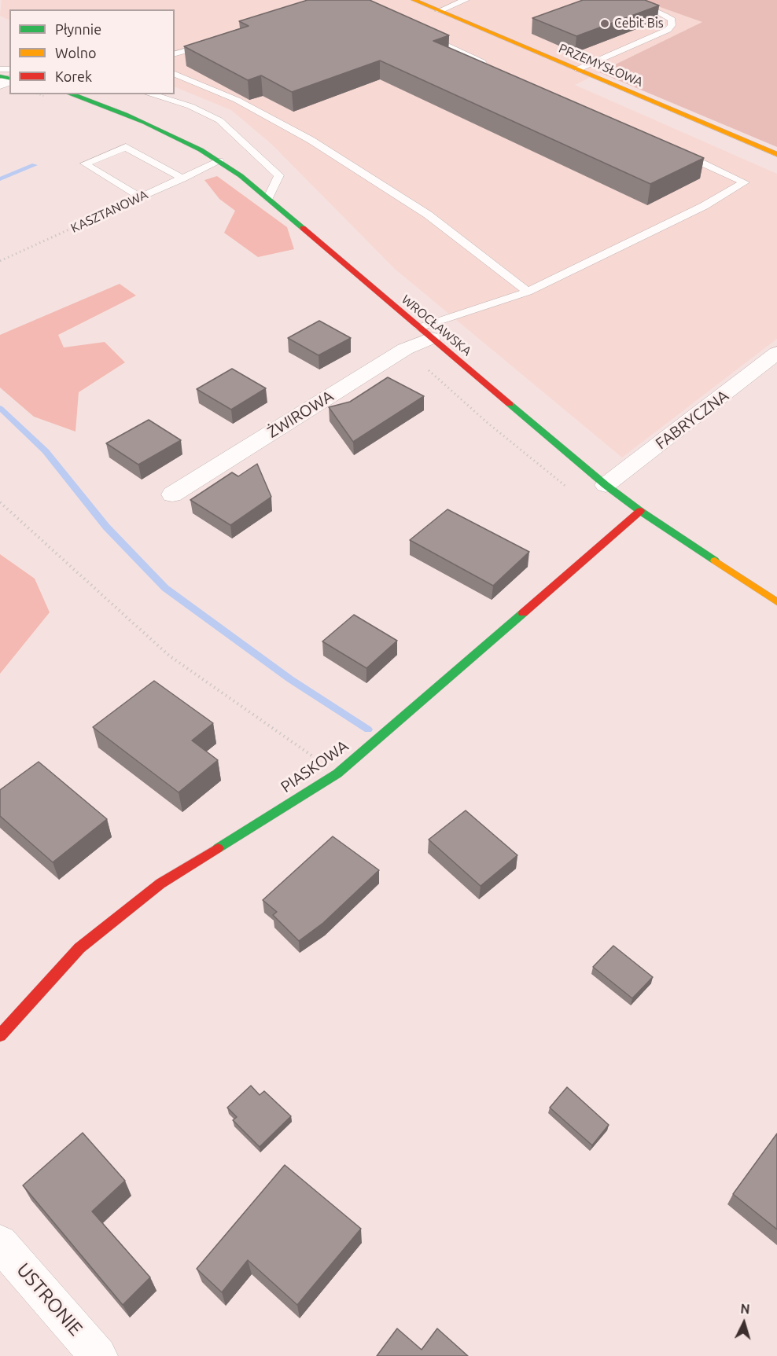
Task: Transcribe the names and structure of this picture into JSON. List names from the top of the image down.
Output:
{
  "streets": {
    "street": [
      "PRZEMYSŁOWA",
      "WROCŁAWSKA",
      "ŻWIROWA",
      "FABRYCZNA",
      "PIASKOWA",
      "USTRONIE"
    ],
    "lane": ["KASZTANOWA"]
  },
  "crossings": [
    ["KASZTANOWA", "WROCŁAWSKA"],
    ["WROCŁAWSKA", "ŻWIROWA"],
    ["WROCŁAWSKA", "FABRYCZNA"],
    ["WROCŁAWSKA", "PIASKOWA"]
  ],
  "places": ["Cebit Bis"],
  "legend": ["Płynnie", "Wolno", "Korek"],
  "north": "top"
}
